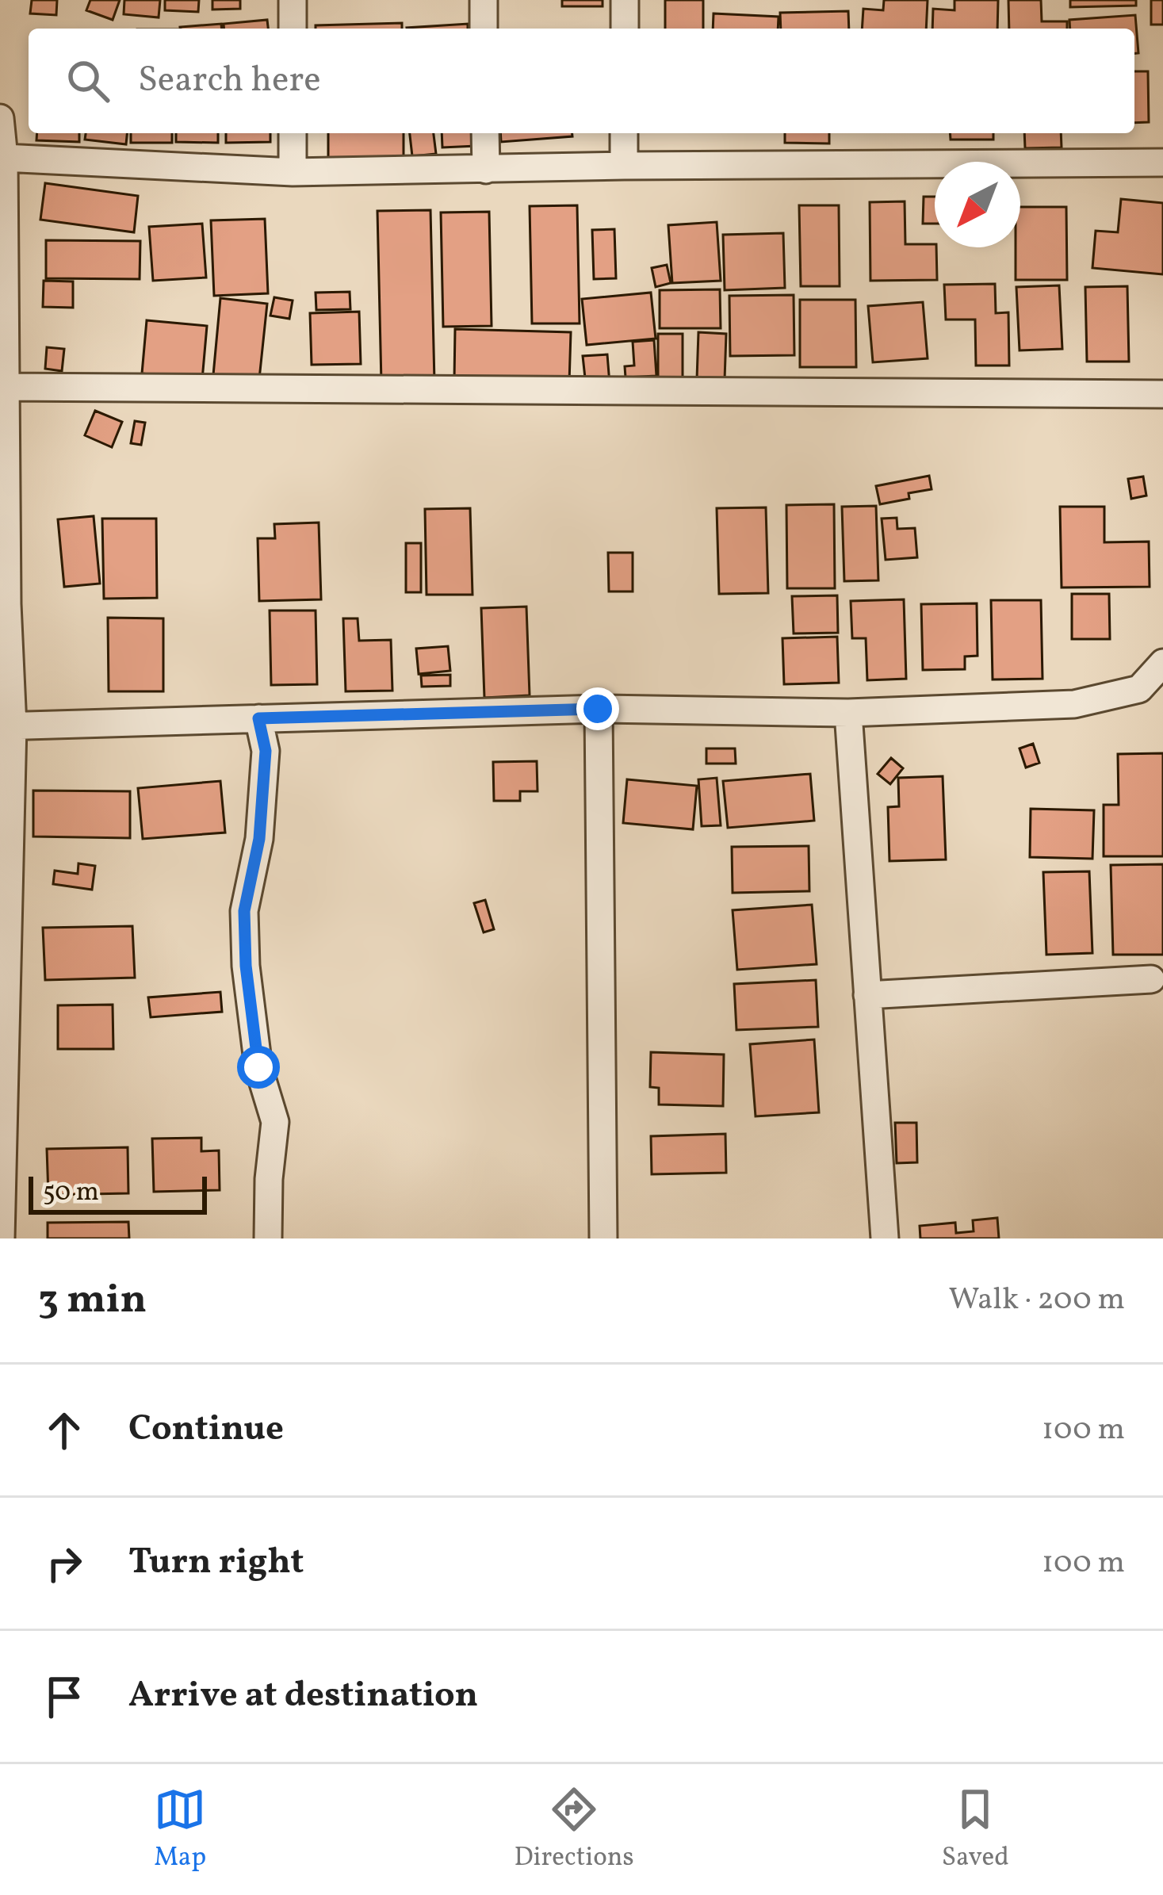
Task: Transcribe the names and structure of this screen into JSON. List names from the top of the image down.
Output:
{
  "scale_bar": "50 m",
  "north": "bottom left",
  "page": {
    "search": "Search here",
    "scale": "50 m",
    "heading": ["3 min", "Walk · 200 m"],
    "list": [
      ["Continue", "100 m"],
      ["Turn right", "100 m"],
      "Arrive at destination"
    ],
    "nav": ["Map", "Directions", "Saved"]
  }
}
